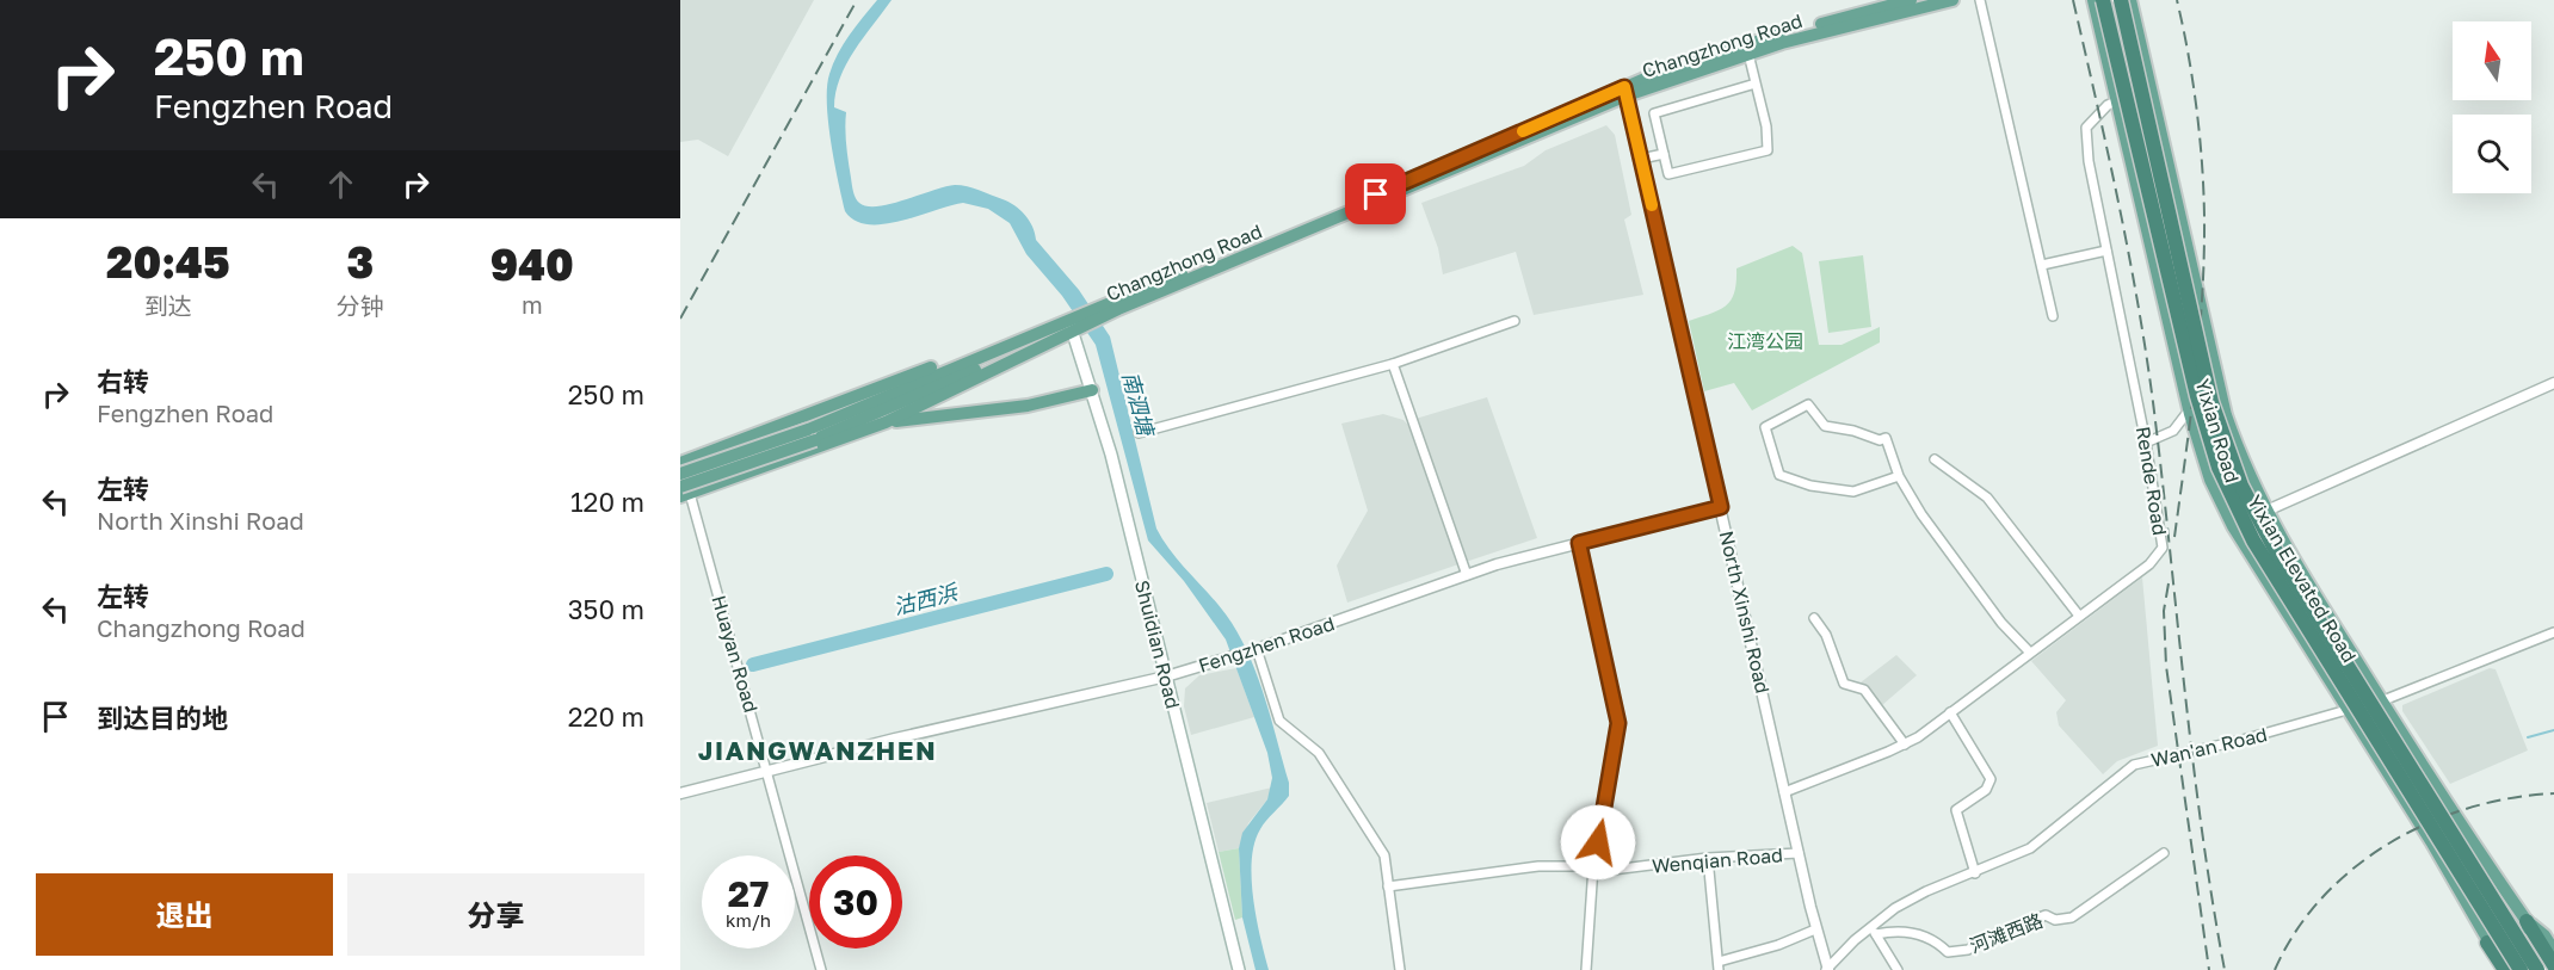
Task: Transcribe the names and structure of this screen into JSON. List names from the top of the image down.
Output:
{
  "streets": {
    "highway": ["Yixian Elevated Road"],
    "main road": ["Changzhong Road", "Yixian Road", "Shuidian Road"],
    "street": [
      "Rende Road",
      "North Xinshi Road",
      "Fengzhen Road",
      "Huayan Road",
      "Wan'an Road",
      "Wenqian Road",
      "河滩西路"
    ]
  },
  "crossings": [
    ["Changzhong Road", "North Xinshi Road"],
    ["Changzhong Road", "Shuidian Road"],
    ["Changzhong Road", "Huayan Road"],
    ["Yixian Road", "Rende Road"],
    ["Yixian Road", "Wan'an Road"],
    ["Rende Road", "North Xinshi Road"],
    ["North Xinshi Road", "Fengzhen Road"],
    ["North Xinshi Road", "Wan'an Road"],
    ["North Xinshi Road", "Wenqian Road"],
    ["Shuidian Road", "Fengzhen Road"],
    ["Fengzhen Road", "Huayan Road"],
    ["Wan'an Road", "河滩西路"]
  ],
  "districts": ["JIANGWANZHEN"],
  "water": ["南泗塘", "沽西浜"],
  "parks": ["江湾公园"],
  "north": "top",
  "page": {
    "turn": ["250 m", "Fengzhen Road"],
    "eta": [
      "20:45",
      "到达",
      "3",
      "分钟",
      "940",
      "m"
    ],
    "list": [
      {
        "name": "右转",
        "note": "Fengzhen Road",
        "value": "250 m"
      },
      {
        "name": "左转",
        "note": "North Xinshi Road",
        "value": "120 m"
      },
      {
        "name": "左转",
        "note": "Changzhong Road",
        "value": "350 m"
      },
      {
        "name": "到达目的地",
        "value": "220 m"
      }
    ],
    "speed": "27 km/h",
    "limit": "30",
    "buttons": ["退出", "分享"]
  }
}
